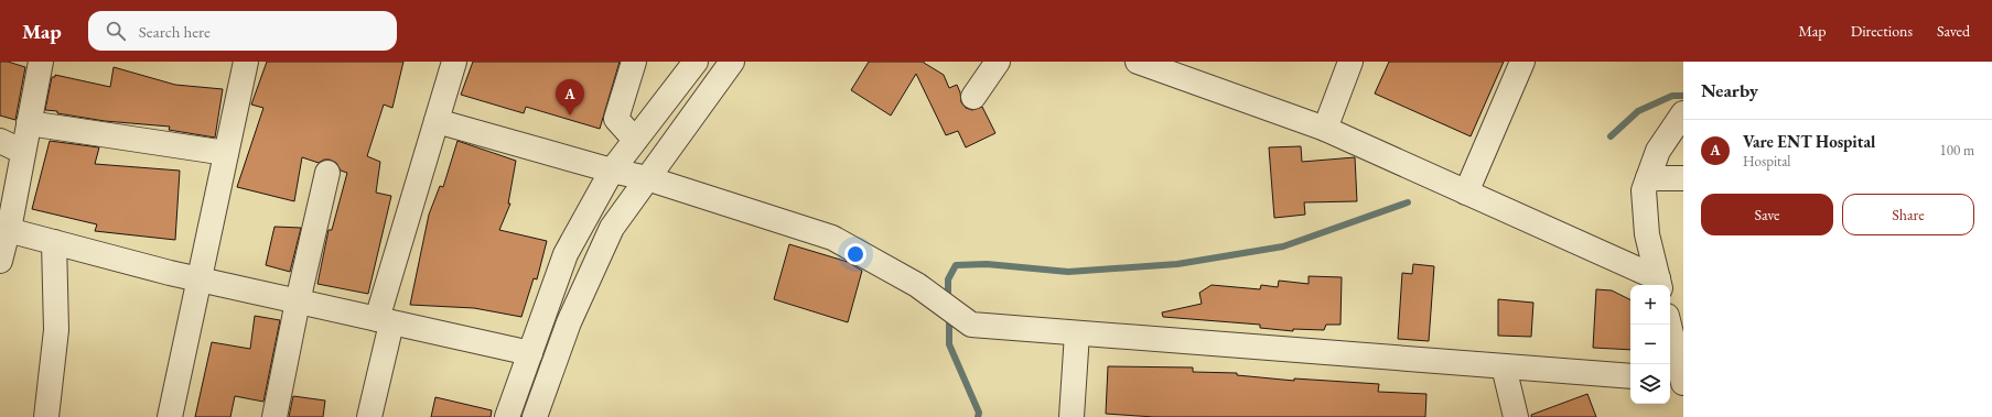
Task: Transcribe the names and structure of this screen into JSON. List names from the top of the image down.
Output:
{
  "page": {
    "header": "Map",
    "search": "Search here",
    "nav": ["Map", "Directions", "Saved"],
    "heading": "Nearby",
    "pins": "A",
    "list": [
      {
        "mark": "A",
        "name": "Vare ENT Hospital",
        "note": "Hospital",
        "value": "100 m"
      }
    ],
    "buttons": ["Save", "Share"],
    "map_buttons": ["+", "−"]
  }
}
